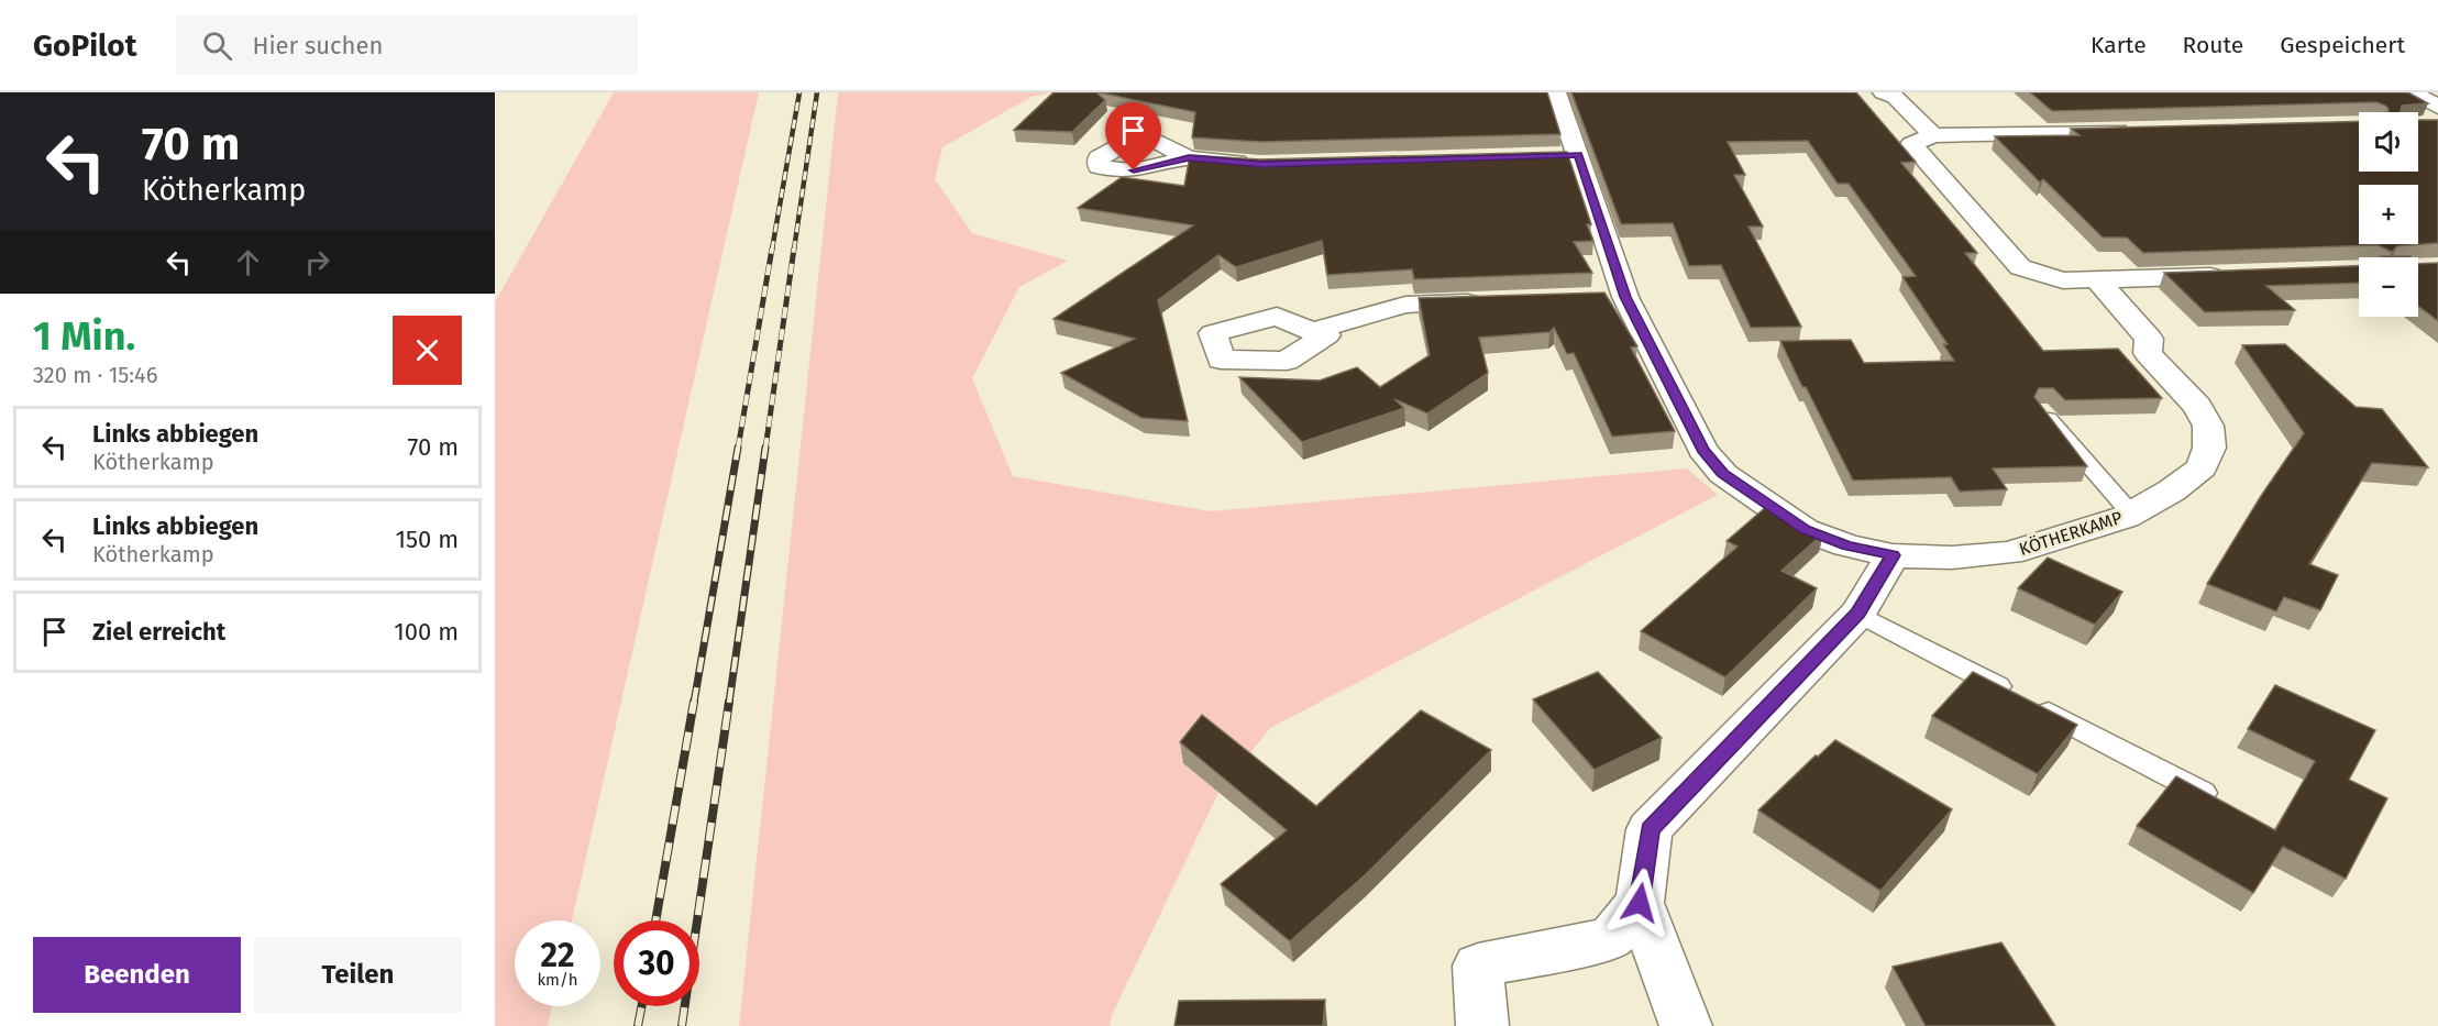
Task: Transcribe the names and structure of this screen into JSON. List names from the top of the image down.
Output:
{
  "streets": {
    "street": ["KÖTHERKAMP"]
  },
  "page": {
    "header": "GoPilot",
    "search": "Hier suchen",
    "nav": ["Karte", "Route", "Gespeichert"],
    "turn": ["70 m", "Kötherkamp"],
    "map_buttons": ["+", "−"],
    "heading": ["1 Min.", "320 m · 15:46"],
    "list": [
      {
        "name": "Links abbiegen",
        "note": "Kötherkamp",
        "value": "70 m"
      },
      {
        "name": "Links abbiegen",
        "note": "Kötherkamp",
        "value": "150 m"
      },
      {
        "name": "Ziel erreicht",
        "value": "100 m"
      }
    ],
    "speed": "22 km/h",
    "limit": "30",
    "buttons": ["Beenden", "Teilen"]
  }
}
